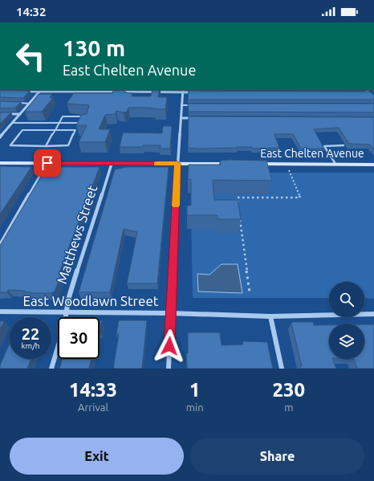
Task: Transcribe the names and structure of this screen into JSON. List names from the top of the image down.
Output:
{
  "streets": {
    "street": ["East Chelten Avenue", "Matthews Street", "East Woodlawn Street"]
  },
  "crossings": [
    ["Matthews Street", "East Woodlawn Street"]
  ],
  "page": {
    "status": "14:32",
    "turn": ["130 m", "East Chelten Avenue"],
    "speed": "22 km/h",
    "limit": "30",
    "eta": [
      "14:33",
      "Arrival",
      "1",
      "min",
      "230",
      "m"
    ],
    "buttons": ["Exit", "Share"]
  }
}
